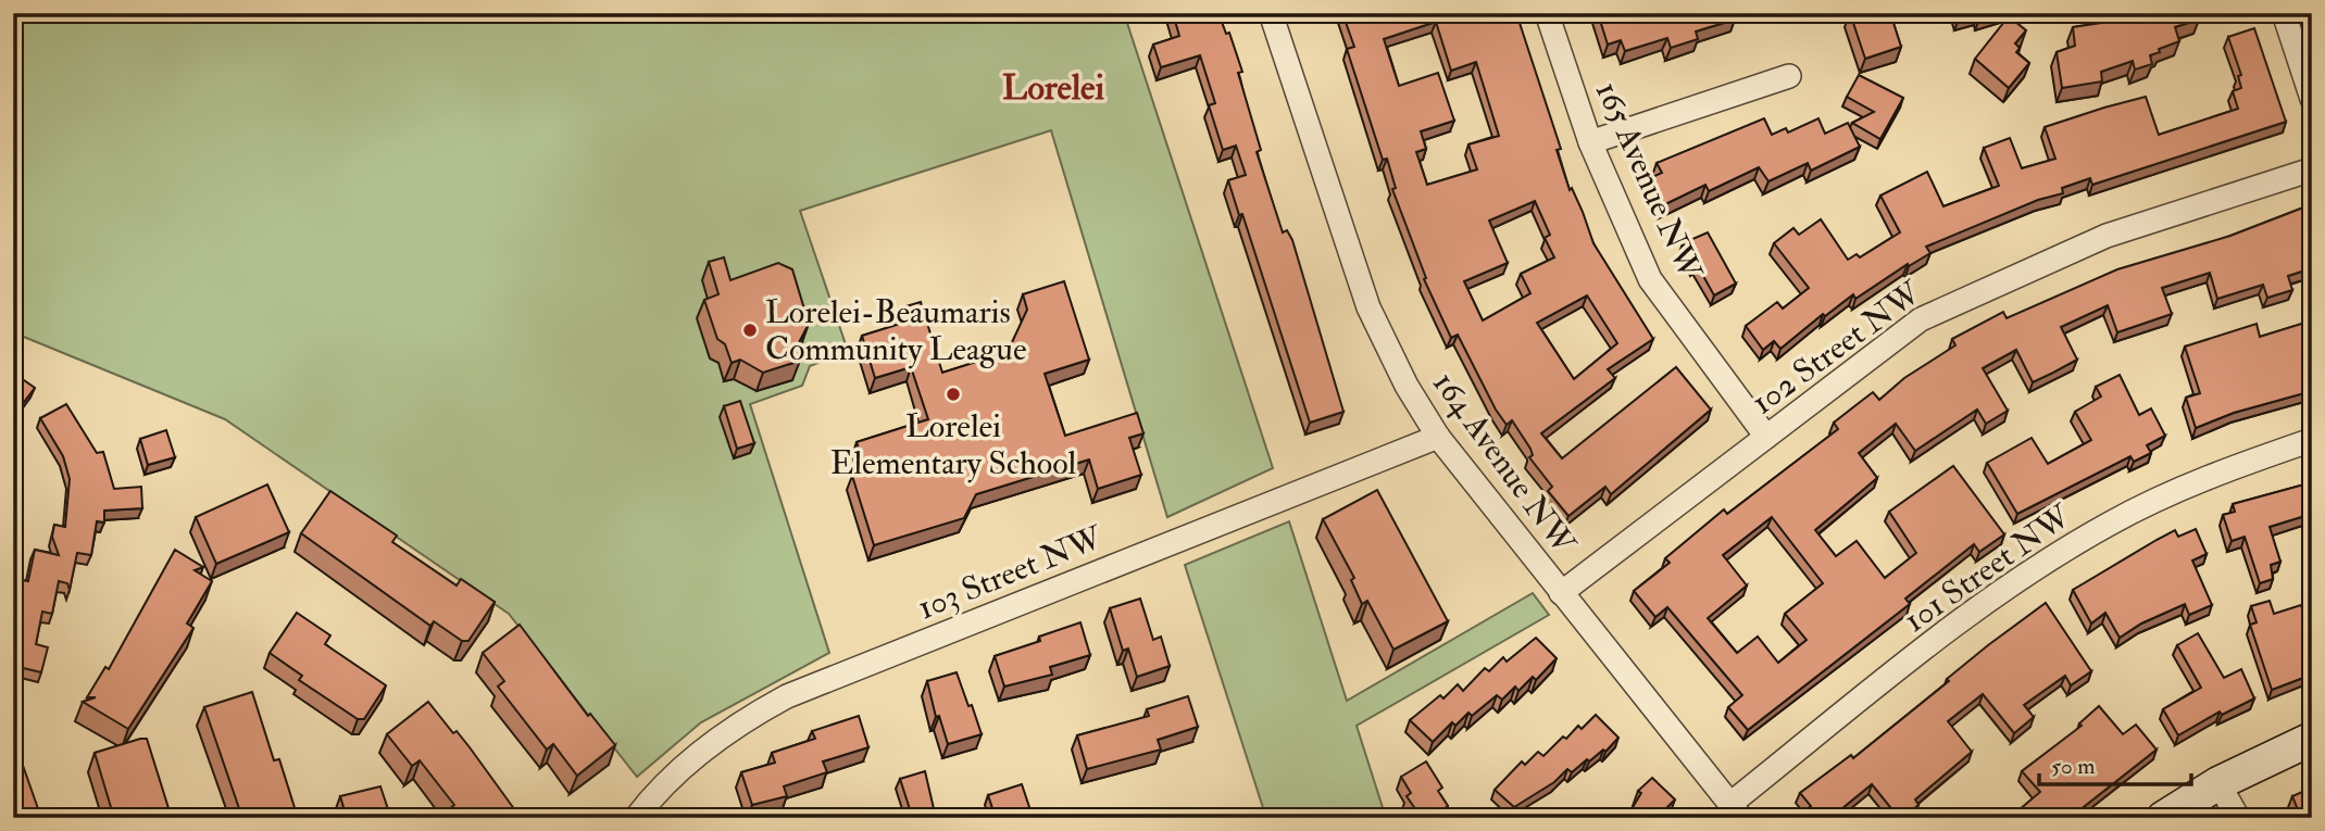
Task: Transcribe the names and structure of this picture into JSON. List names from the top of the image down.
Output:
{
  "streets": {
    "street": [
      "165 Avenue NW",
      "102 Street NW",
      "164 Avenue NW",
      "101 Street NW",
      "103 Street NW"
    ]
  },
  "crossings": [
    ["165 Avenue NW", "102 Street NW"],
    ["102 Street NW", "164 Avenue NW"],
    ["164 Avenue NW", "101 Street NW"],
    ["164 Avenue NW", "103 Street NW"]
  ],
  "districts": ["Lorelei"],
  "places": ["Lorelei-Beaumaris Community League", "Lorelei Elementary School"],
  "scale_bar": "50 m"
}
